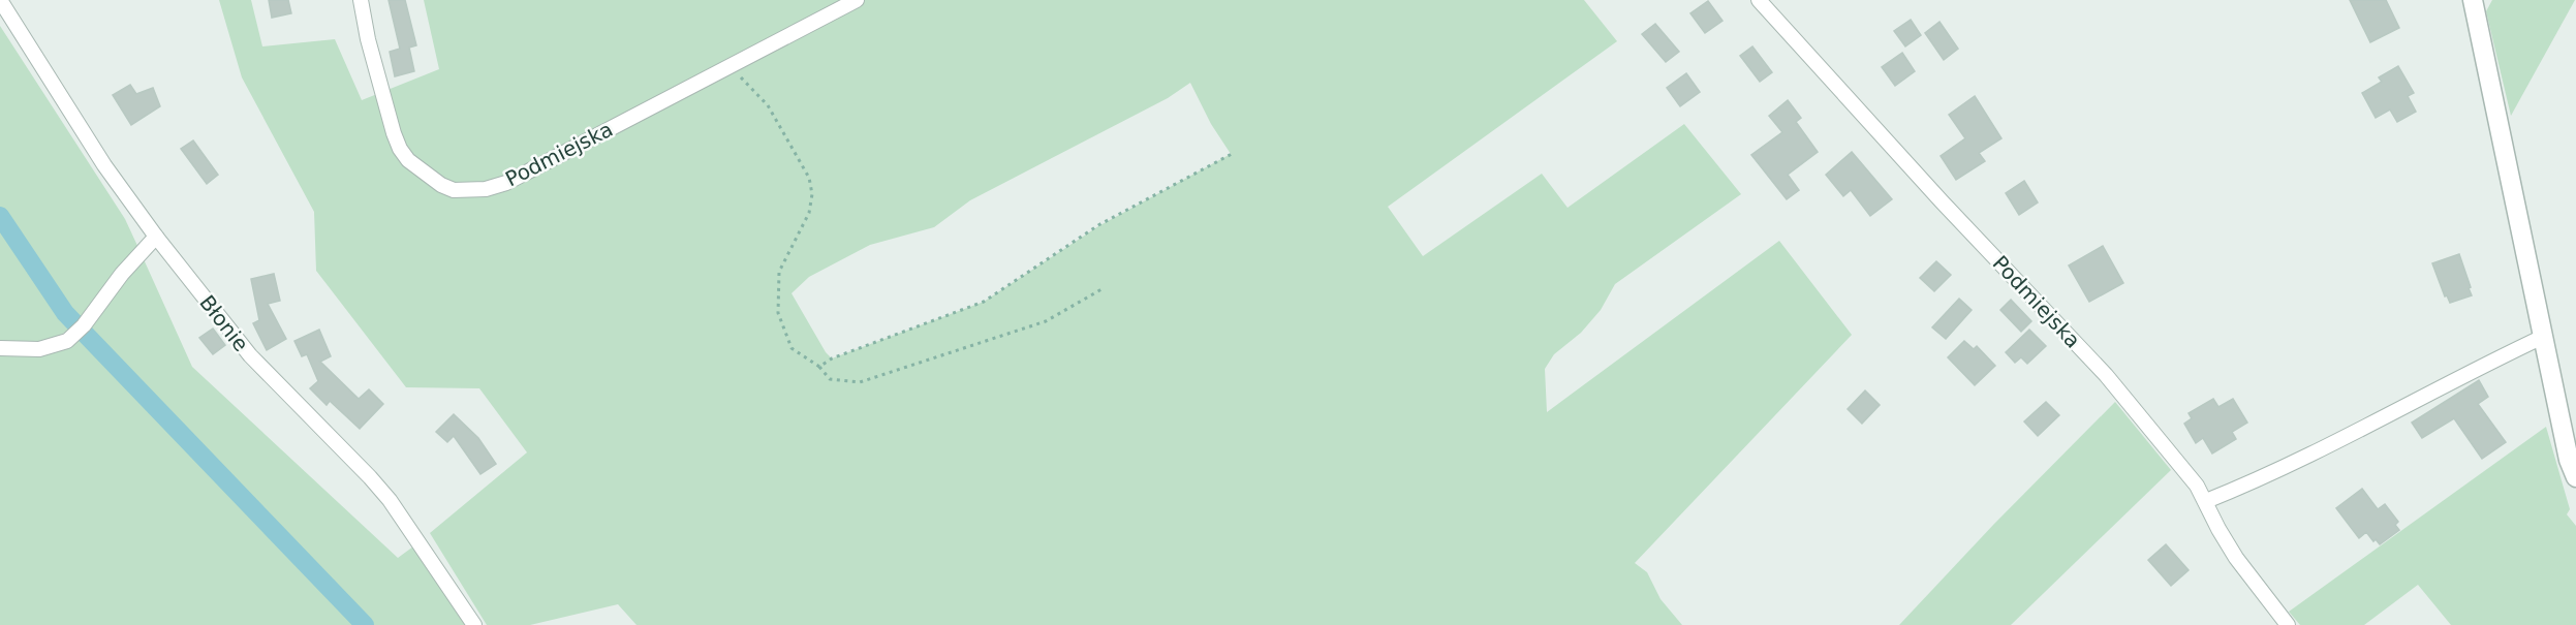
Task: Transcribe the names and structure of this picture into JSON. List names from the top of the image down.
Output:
{
  "streets": {
    "street": ["Podmiejska", "Błonie"]
  }
}
